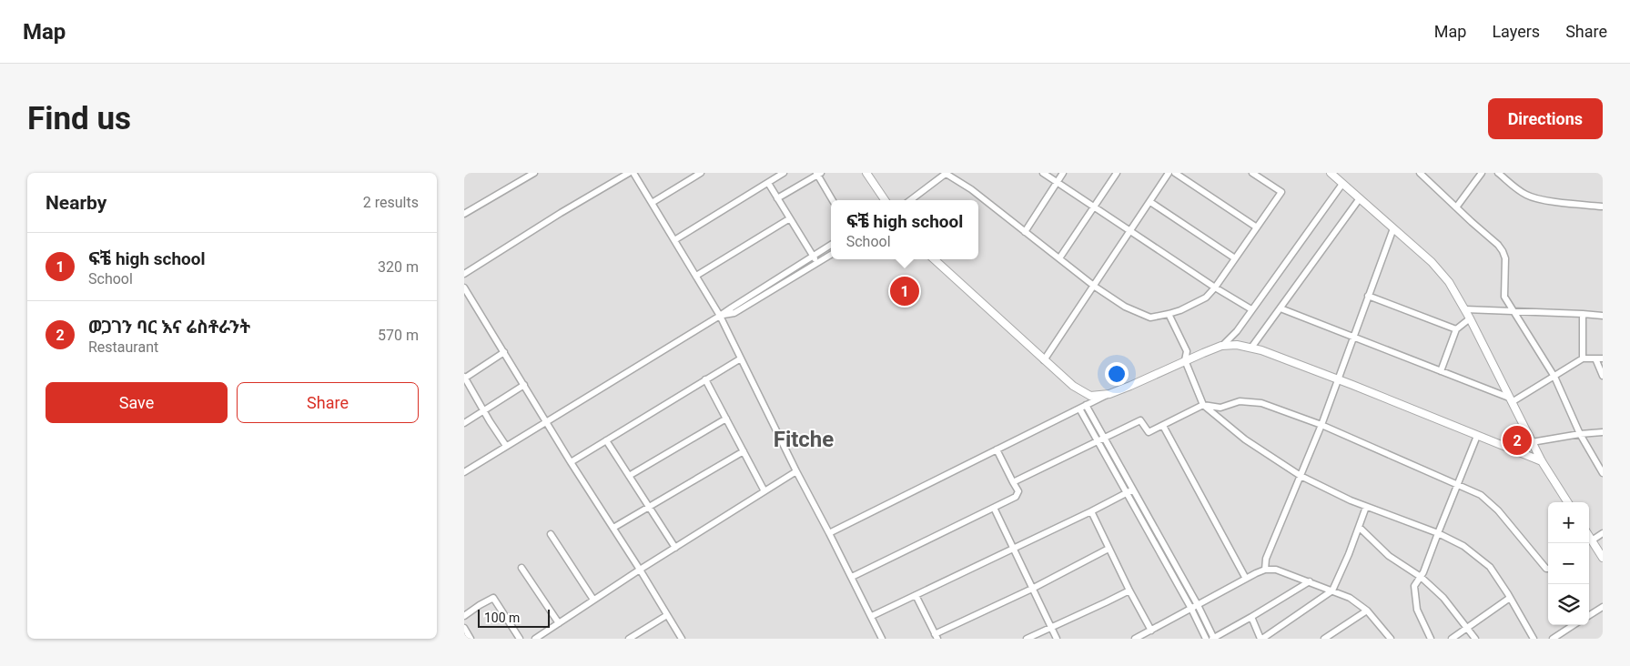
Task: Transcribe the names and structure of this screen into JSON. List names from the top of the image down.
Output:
{
  "districts": ["Fitche"],
  "scale_bar": "100 m",
  "page": {
    "header": "Map",
    "nav": ["Map", "Layers", "Share"],
    "buttons": [
      "Directions",
      ["Save", "Share"]
    ],
    "title": "Find us",
    "heading": ["Nearby", "2 results"],
    "popup": ["ፍቼ high school", "School"],
    "list": [
      {
        "mark": "1",
        "name": "ፍቼ high school",
        "note": "School",
        "value": "320 m"
      },
      {
        "mark": "2",
        "name": "ወጋገን ባር እና ሬስቶራንት",
        "note": "Restaurant",
        "value": "570 m"
      }
    ],
    "pins": ["1", "2"],
    "map_buttons": ["+", "−"],
    "scale": "100 m"
  }
}
